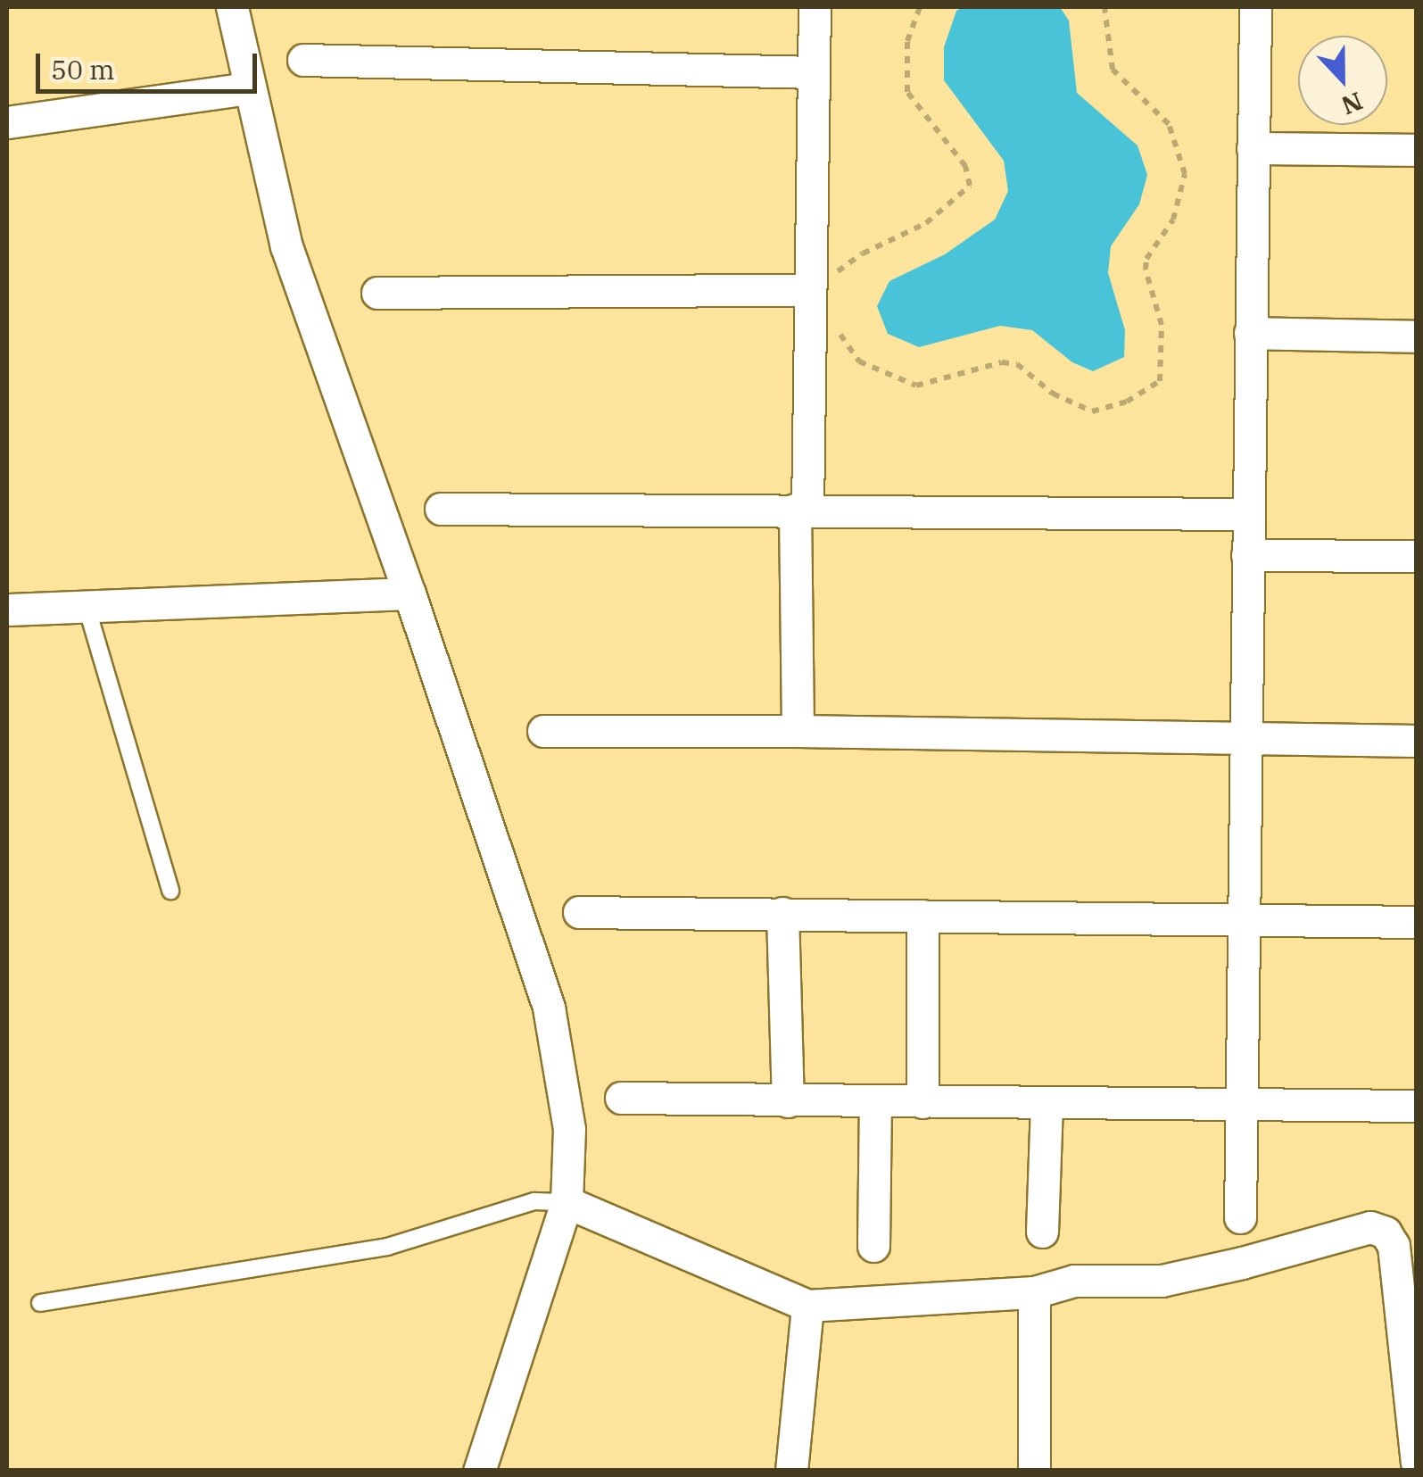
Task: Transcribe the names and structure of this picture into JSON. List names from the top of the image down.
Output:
{
  "scale_bar": "50 m",
  "north": "bottom"
}
